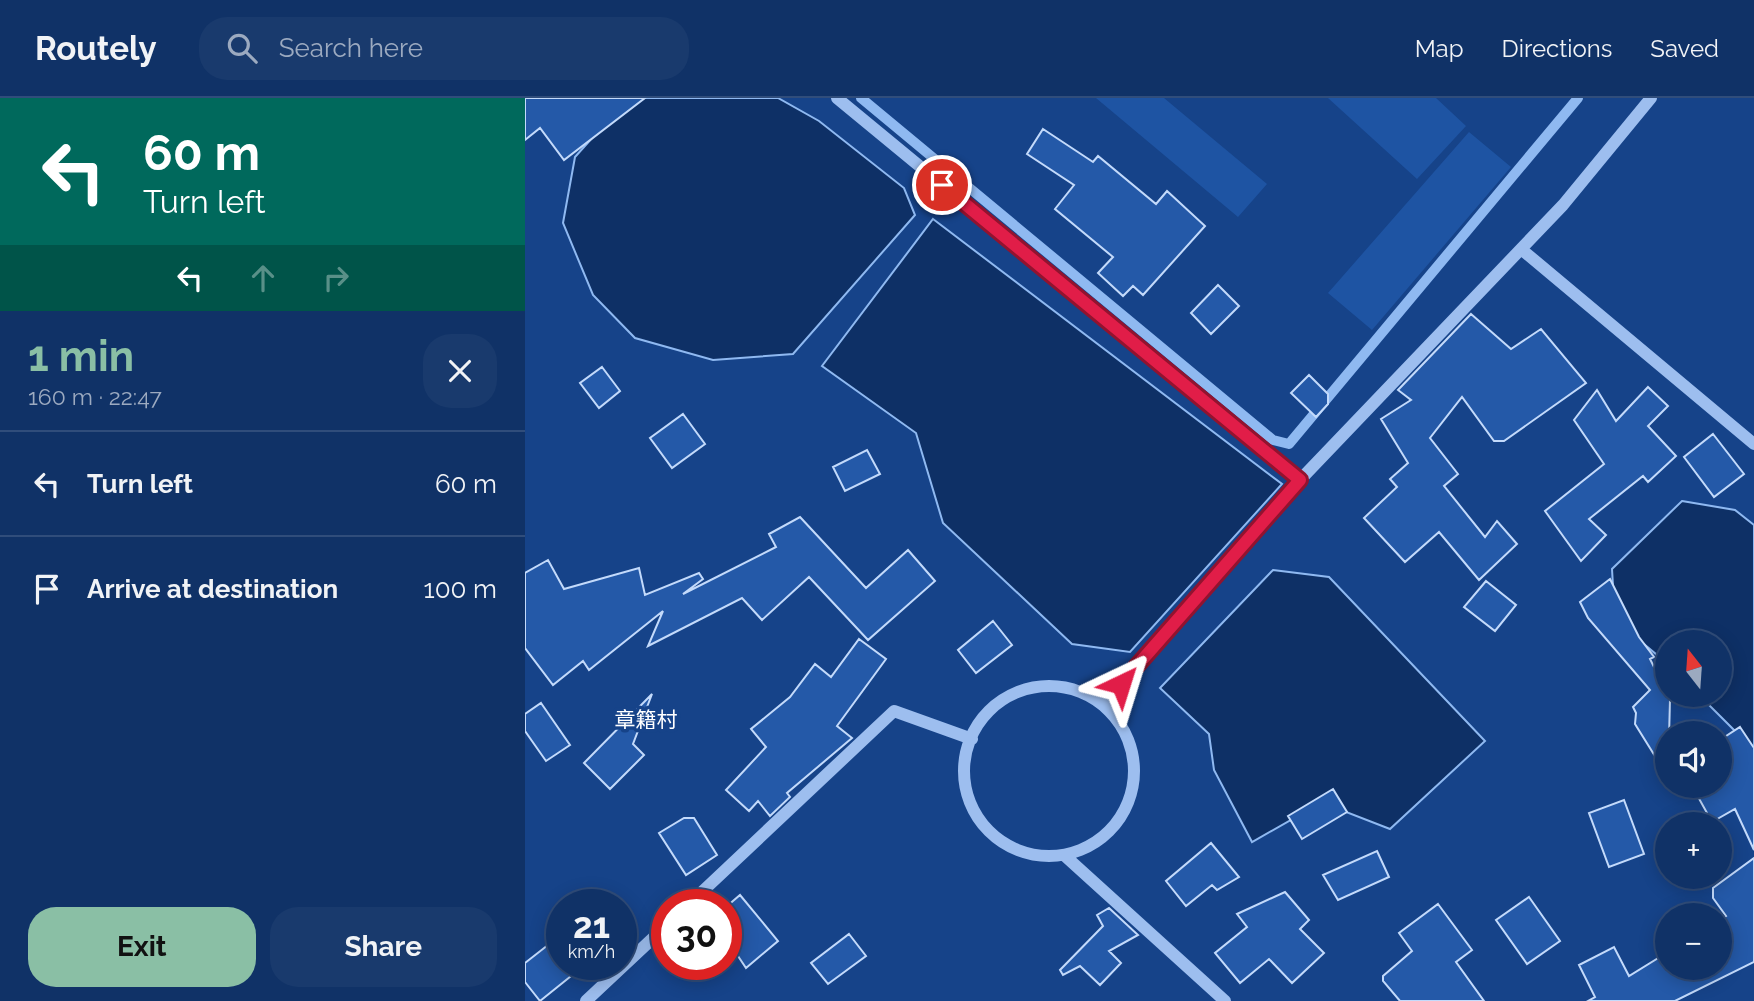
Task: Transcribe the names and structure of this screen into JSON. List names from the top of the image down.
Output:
{
  "districts": ["章籍村"],
  "north": "top",
  "page": {
    "header": "Routely",
    "search": "Search here",
    "nav": ["Map", "Directions", "Saved"],
    "turn": ["60 m", "Turn left"],
    "heading": ["1 min", "160 m · 22:47"],
    "list": [
      {
        "name": "Turn left",
        "value": "60 m"
      },
      {
        "name": "Arrive at destination",
        "value": "100 m"
      }
    ],
    "map_buttons": ["+", "−"],
    "speed": "21 km/h",
    "limit": "30",
    "buttons": ["Exit", "Share"]
  }
}
